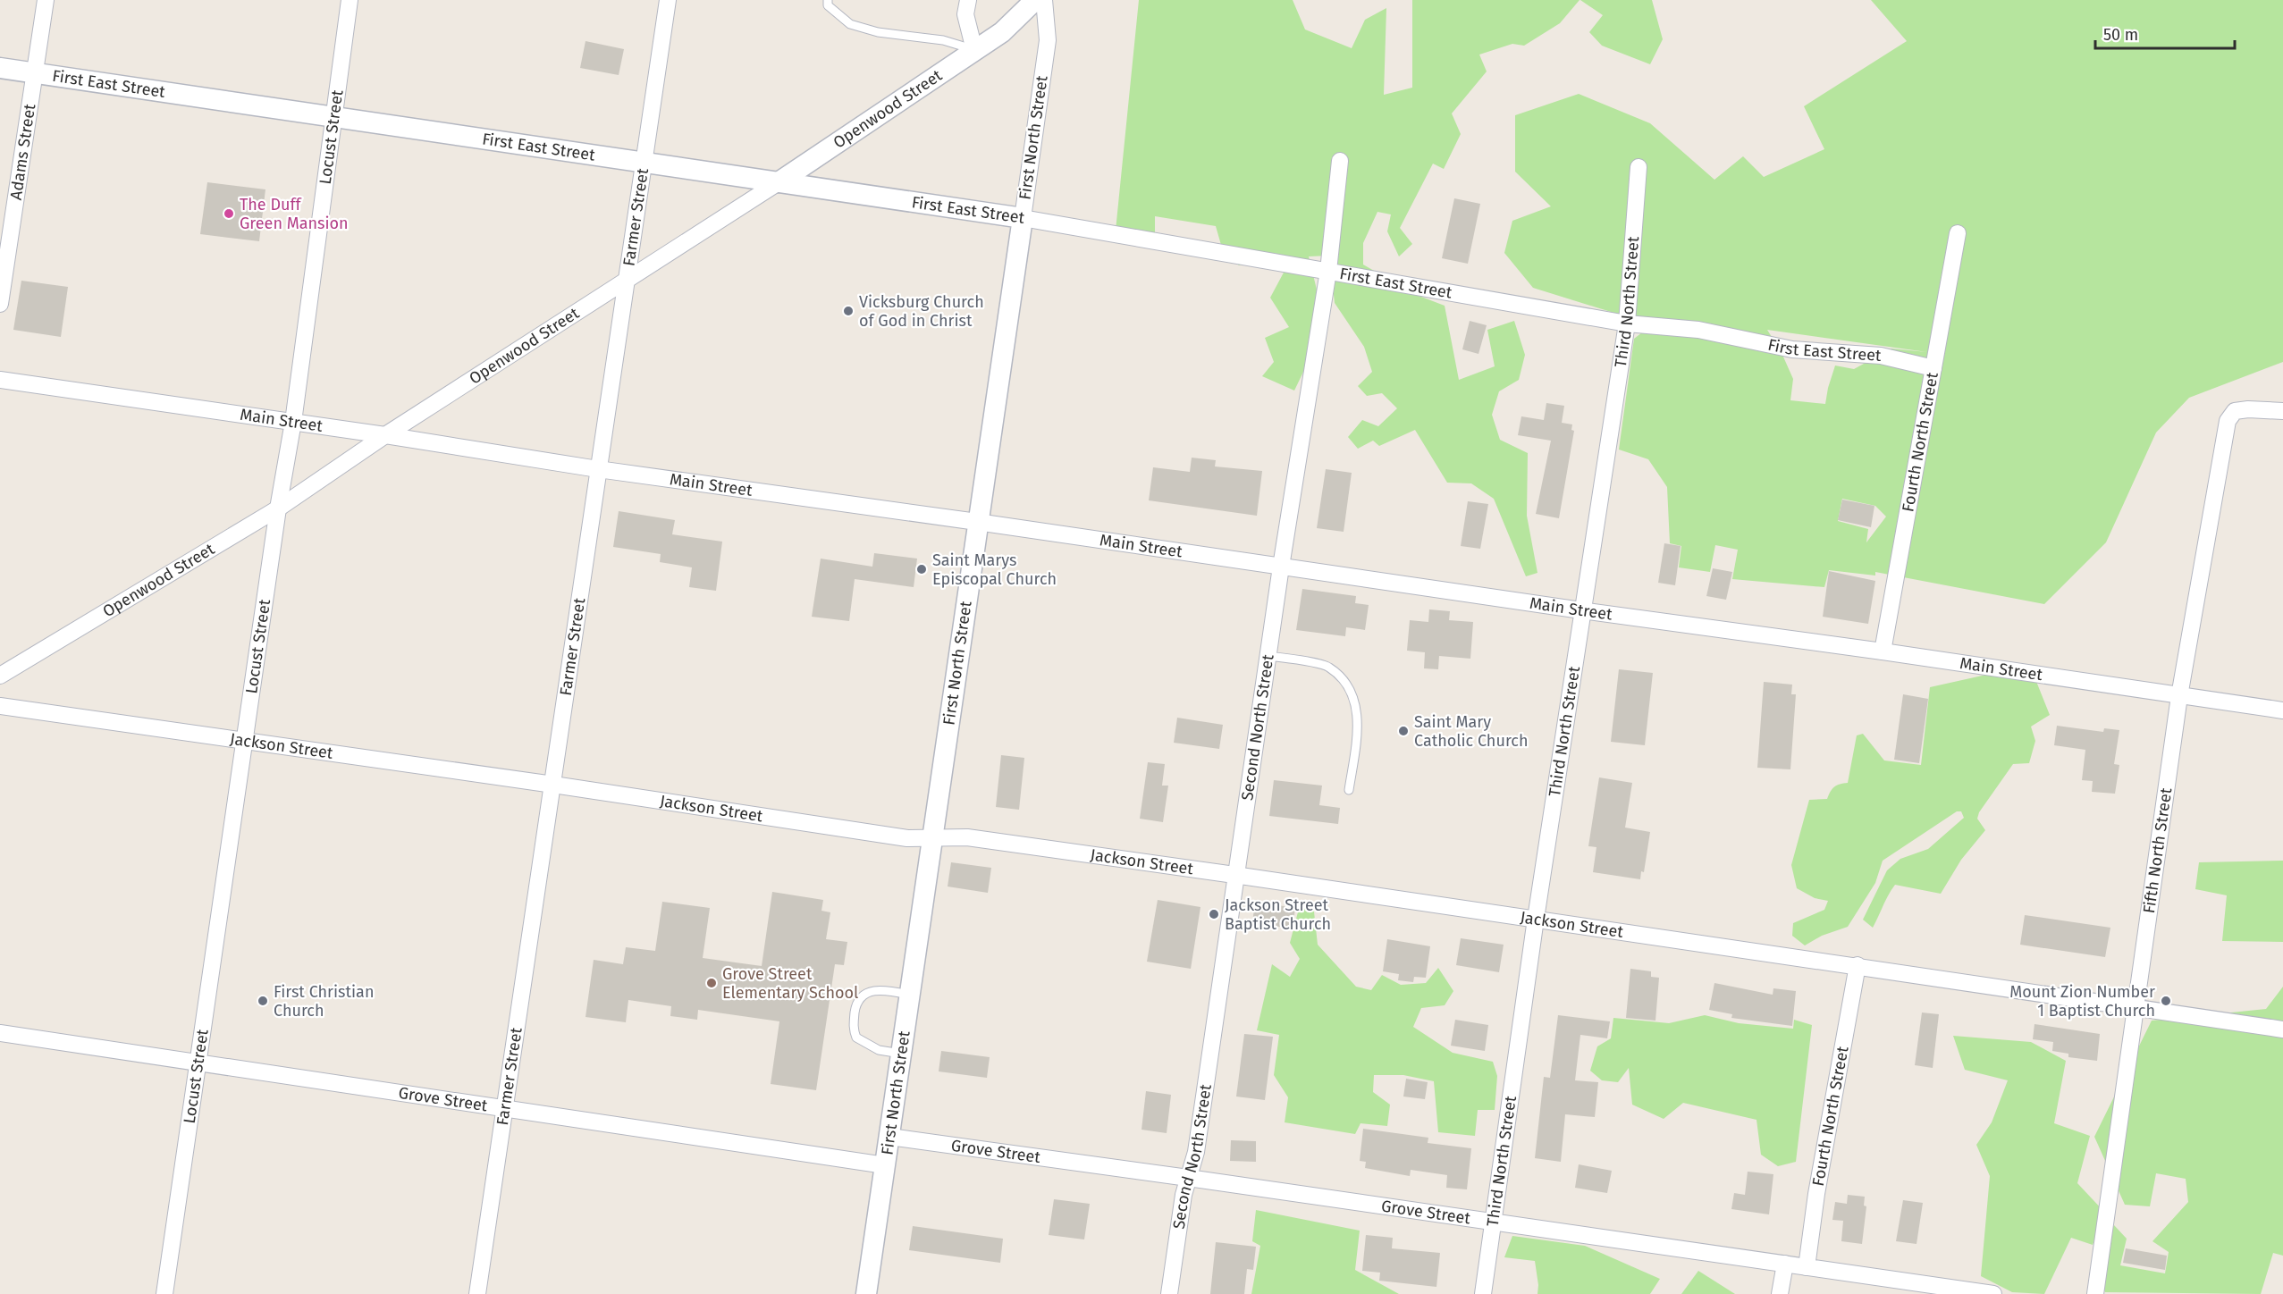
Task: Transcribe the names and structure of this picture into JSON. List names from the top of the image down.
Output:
{
  "streets": {
    "street": [
      "First East Street",
      "Openwood Street",
      "Locust Street",
      "First North Street",
      "Adams Street",
      "Farmer Street",
      "Third North Street",
      "Main Street",
      "Fourth North Street",
      "Second North Street",
      "Jackson Street",
      "Fifth North Street",
      "Grove Street"
    ]
  },
  "crossings": [
    ["First East Street", "Openwood Street"],
    ["First East Street", "Locust Street"],
    ["First East Street", "First North Street"],
    ["First East Street", "Adams Street"],
    ["First East Street", "Farmer Street"],
    ["First East Street", "Third North Street"],
    ["First East Street", "Fourth North Street"],
    ["First East Street", "Second North Street"],
    ["Openwood Street", "Locust Street"],
    ["Openwood Street", "Farmer Street"],
    ["Openwood Street", "Main Street"],
    ["Locust Street", "Main Street"],
    ["Locust Street", "Jackson Street"],
    ["Locust Street", "Grove Street"],
    ["First North Street", "Main Street"],
    ["First North Street", "Jackson Street"],
    ["First North Street", "Grove Street"],
    ["Farmer Street", "Main Street"],
    ["Farmer Street", "Jackson Street"],
    ["Farmer Street", "Grove Street"],
    ["Third North Street", "Main Street"],
    ["Third North Street", "Jackson Street"],
    ["Third North Street", "Grove Street"],
    ["Main Street", "Fourth North Street"],
    ["Main Street", "Second North Street"],
    ["Main Street", "Fifth North Street"],
    ["Fourth North Street", "Jackson Street"],
    ["Fourth North Street", "Grove Street"],
    ["Second North Street", "Jackson Street"],
    ["Second North Street", "Grove Street"],
    ["Jackson Street", "Fifth North Street"]
  ],
  "places": [
    "The Duff Green Mansion",
    "Vicksburg Church of God in Christ",
    "Saint Marys Episcopal Church",
    "Saint Mary Catholic Church",
    "Jackson Street Baptist Church",
    "Grove Street Elementary School",
    "First Christian Church",
    "Mount Zion Number 1 Baptist Church"
  ],
  "scale_bar": "50 m"
}
